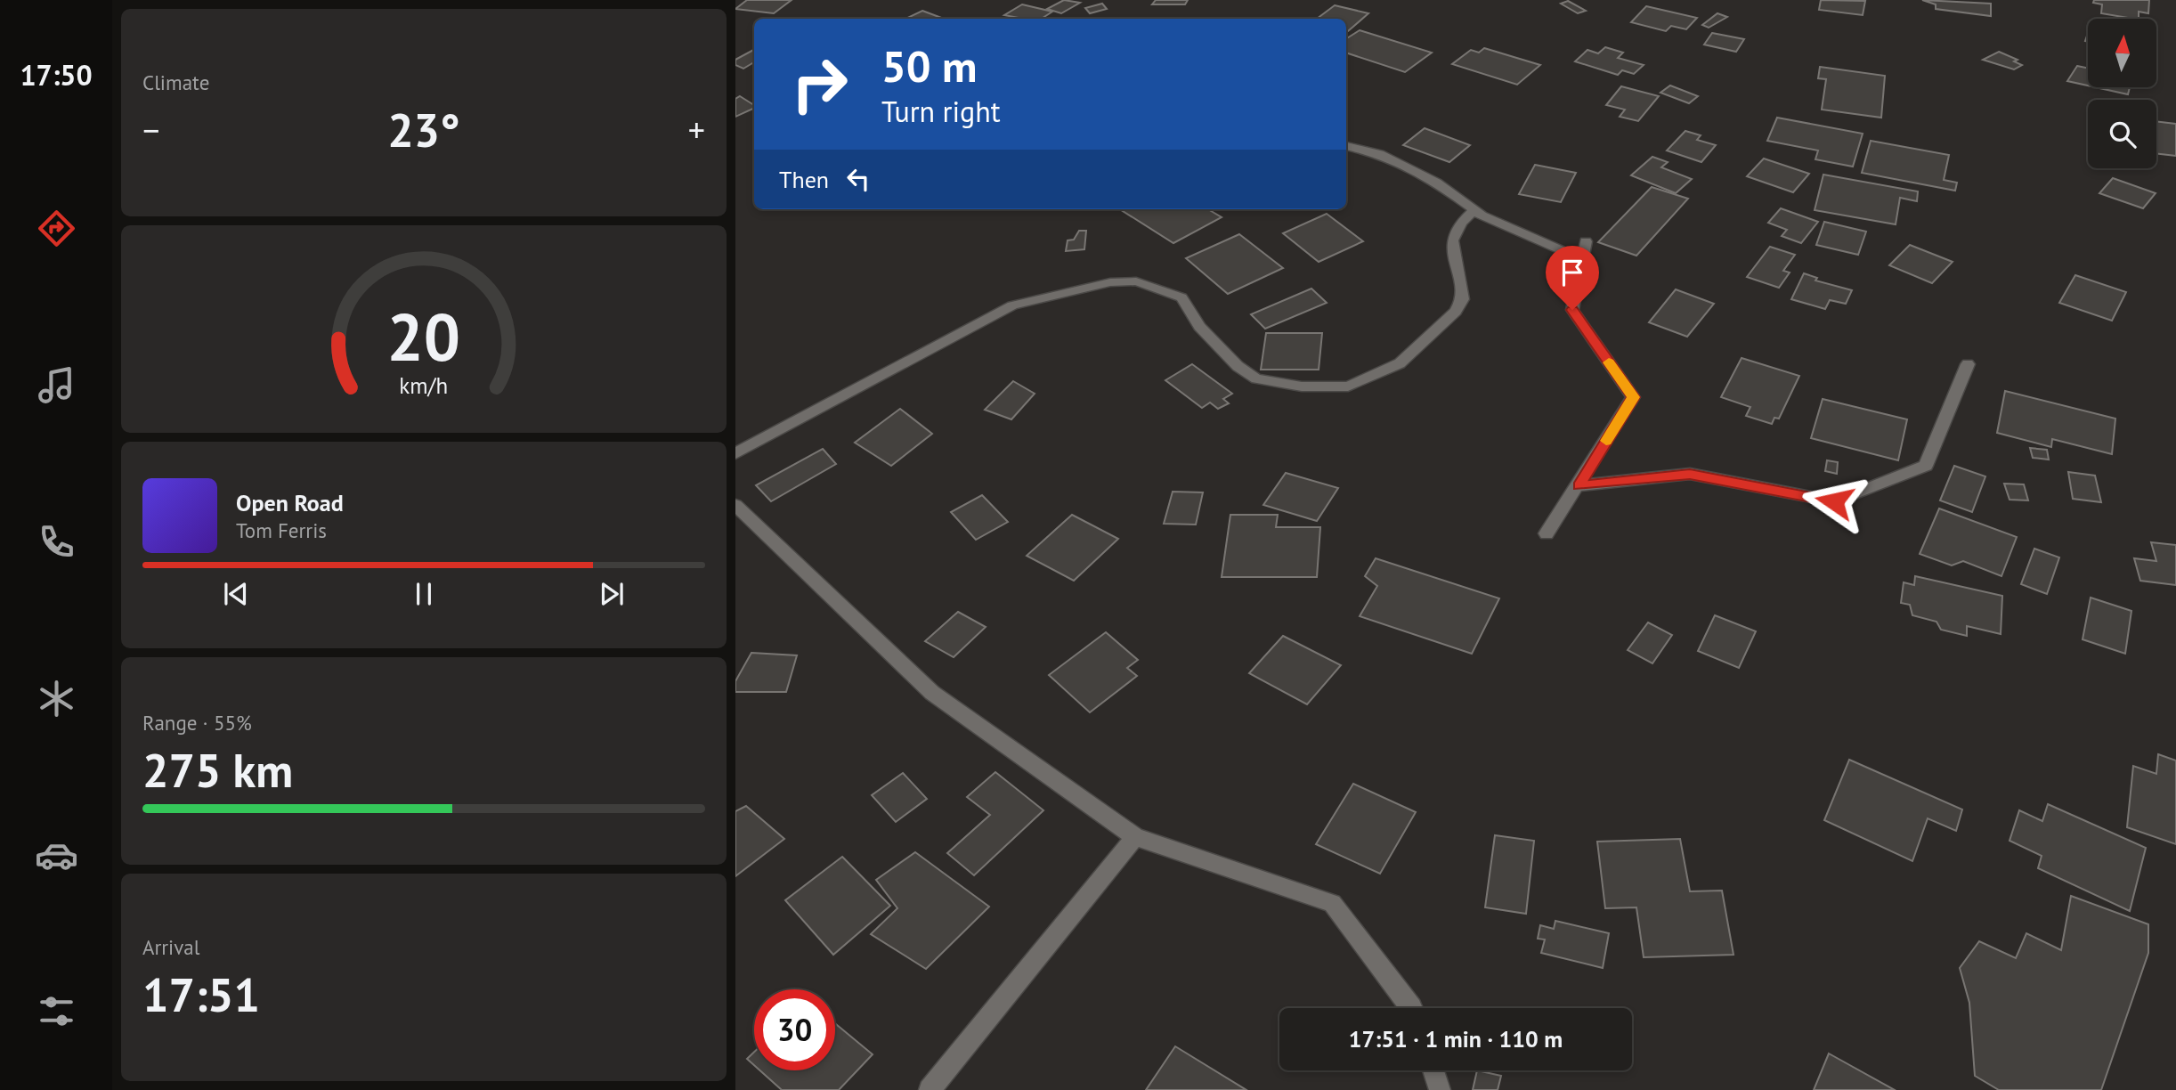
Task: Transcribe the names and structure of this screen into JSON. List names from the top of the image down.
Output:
{
  "north": "top",
  "page": {
    "tabs": "17:50",
    "tile": [
      "Climate",
      ["Range · 55%", "275 km"],
      ["Arrival", "17:51"]
    ],
    "turn": ["50 m", "Turn right"],
    "heat": ["−", "23°", "+"],
    "then": "Then",
    "song": ["Open Road", "Tom Ferris"],
    "limit": "30",
    "trip": "17:51 · 1 min · 110 m",
    "gauge": ["20", "km/h"]
  }
}
